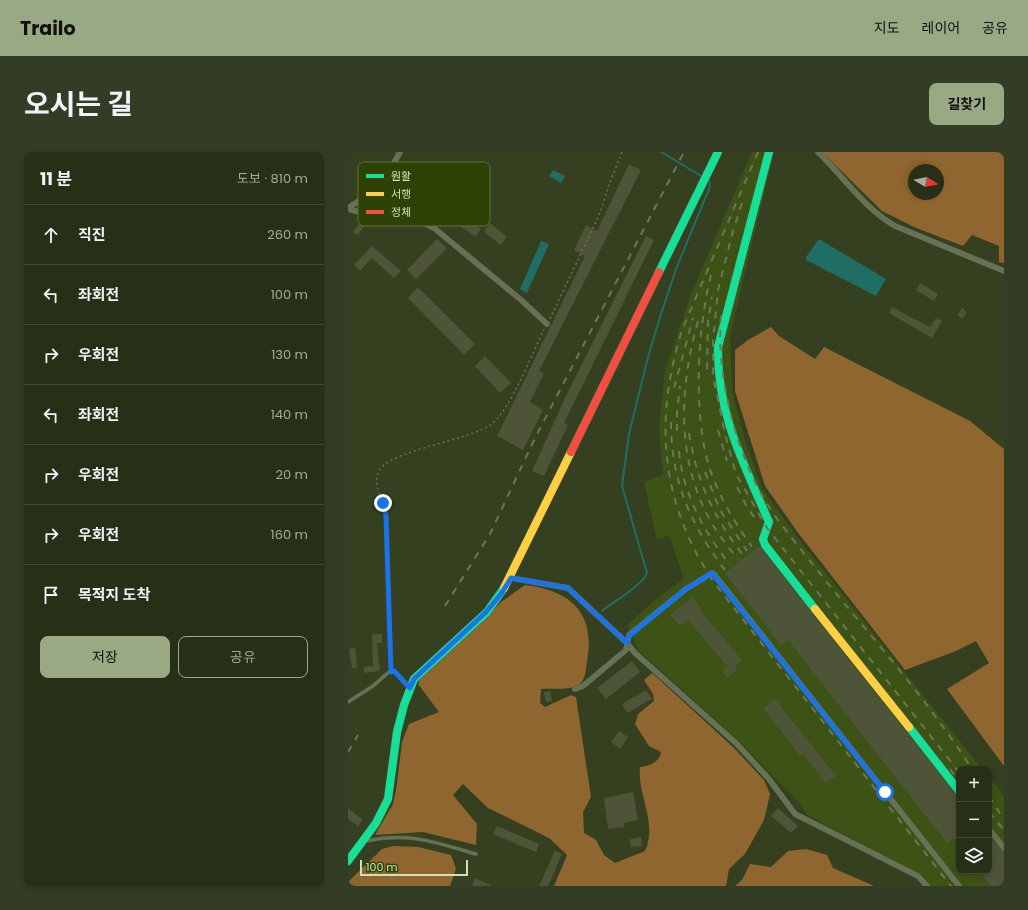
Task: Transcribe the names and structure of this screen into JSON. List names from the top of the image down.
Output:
{
  "legend": ["원활", "서행", "정체"],
  "scale_bar": "100 m",
  "north": "right",
  "page": {
    "header": "Trailo",
    "nav": ["지도", "레이어", "공유"],
    "title": "오시는 길",
    "buttons": [
      "길찾기",
      ["저장", "공유"]
    ],
    "heading": ["11 분", "도보 · 810 m"],
    "list": [
      ["직진", "260 m"],
      ["좌회전", "100 m"],
      ["우회전", "130 m"],
      ["좌회전", "140 m"],
      ["우회전", "20 m"],
      ["우회전", "160 m"],
      "목적지 도착"
    ],
    "map_buttons": ["+", "−"],
    "scale": "100 m"
  }
}
